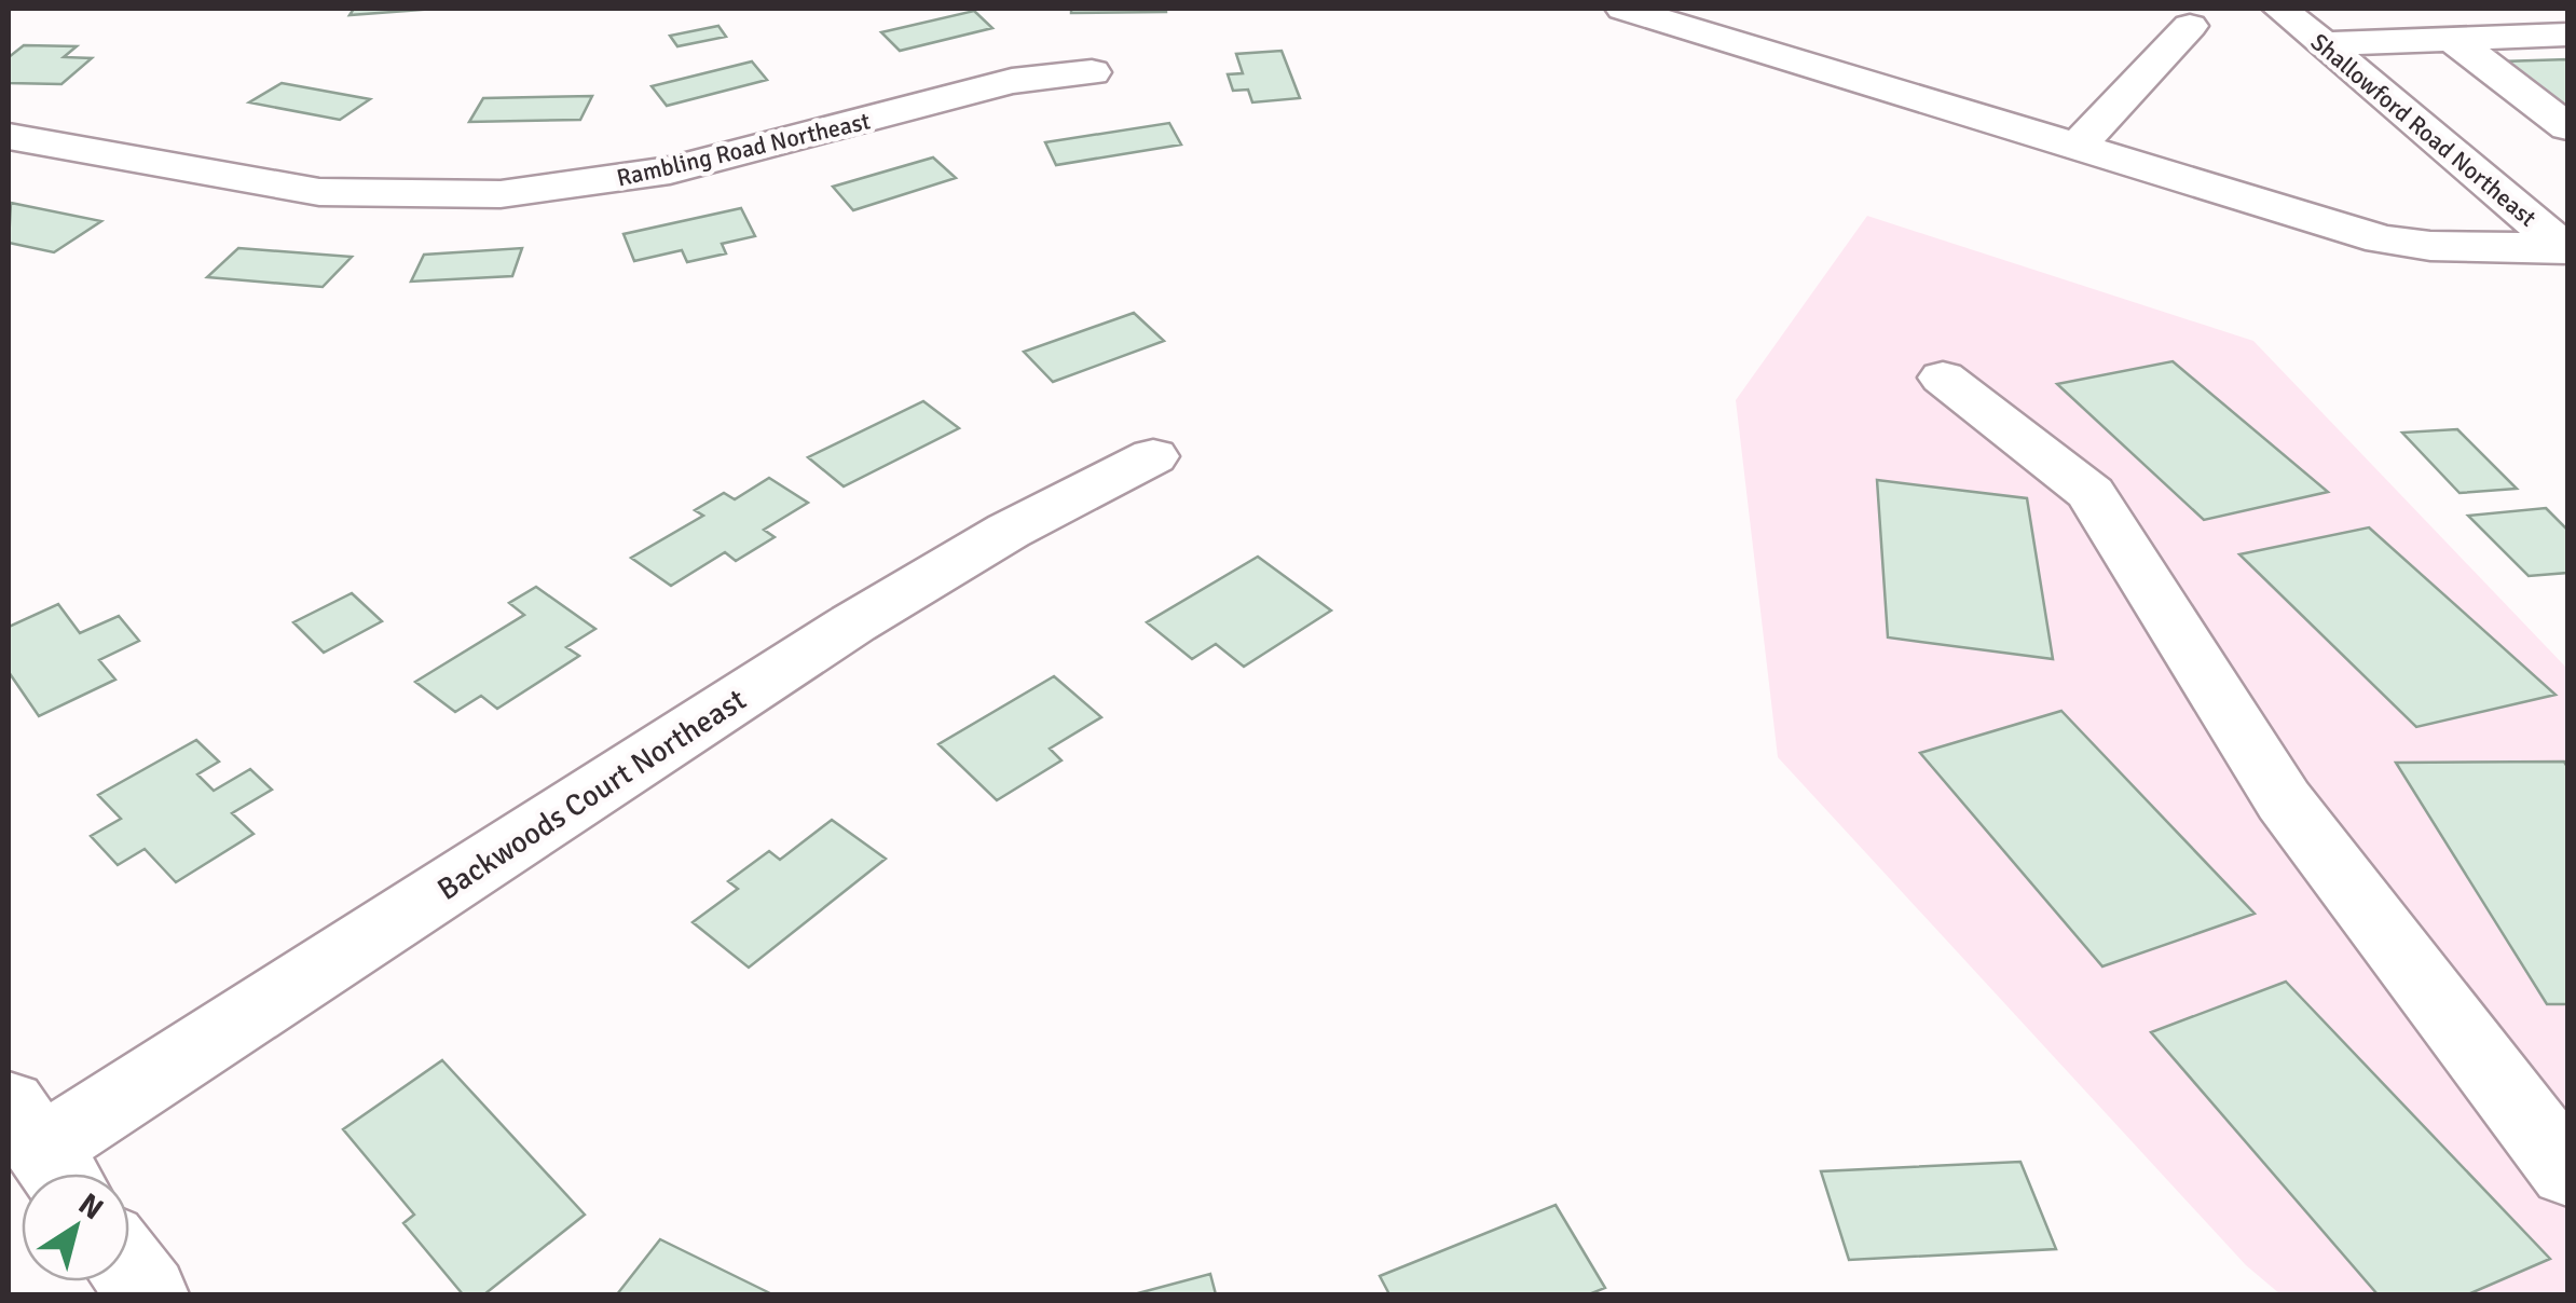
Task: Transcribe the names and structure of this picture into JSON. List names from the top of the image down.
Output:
{
  "streets": {
    "street": ["Shallowford Road Northeast", "Rambling Road Northeast", "Backwoods Court Northeast"]
  },
  "north": "top right"
}
